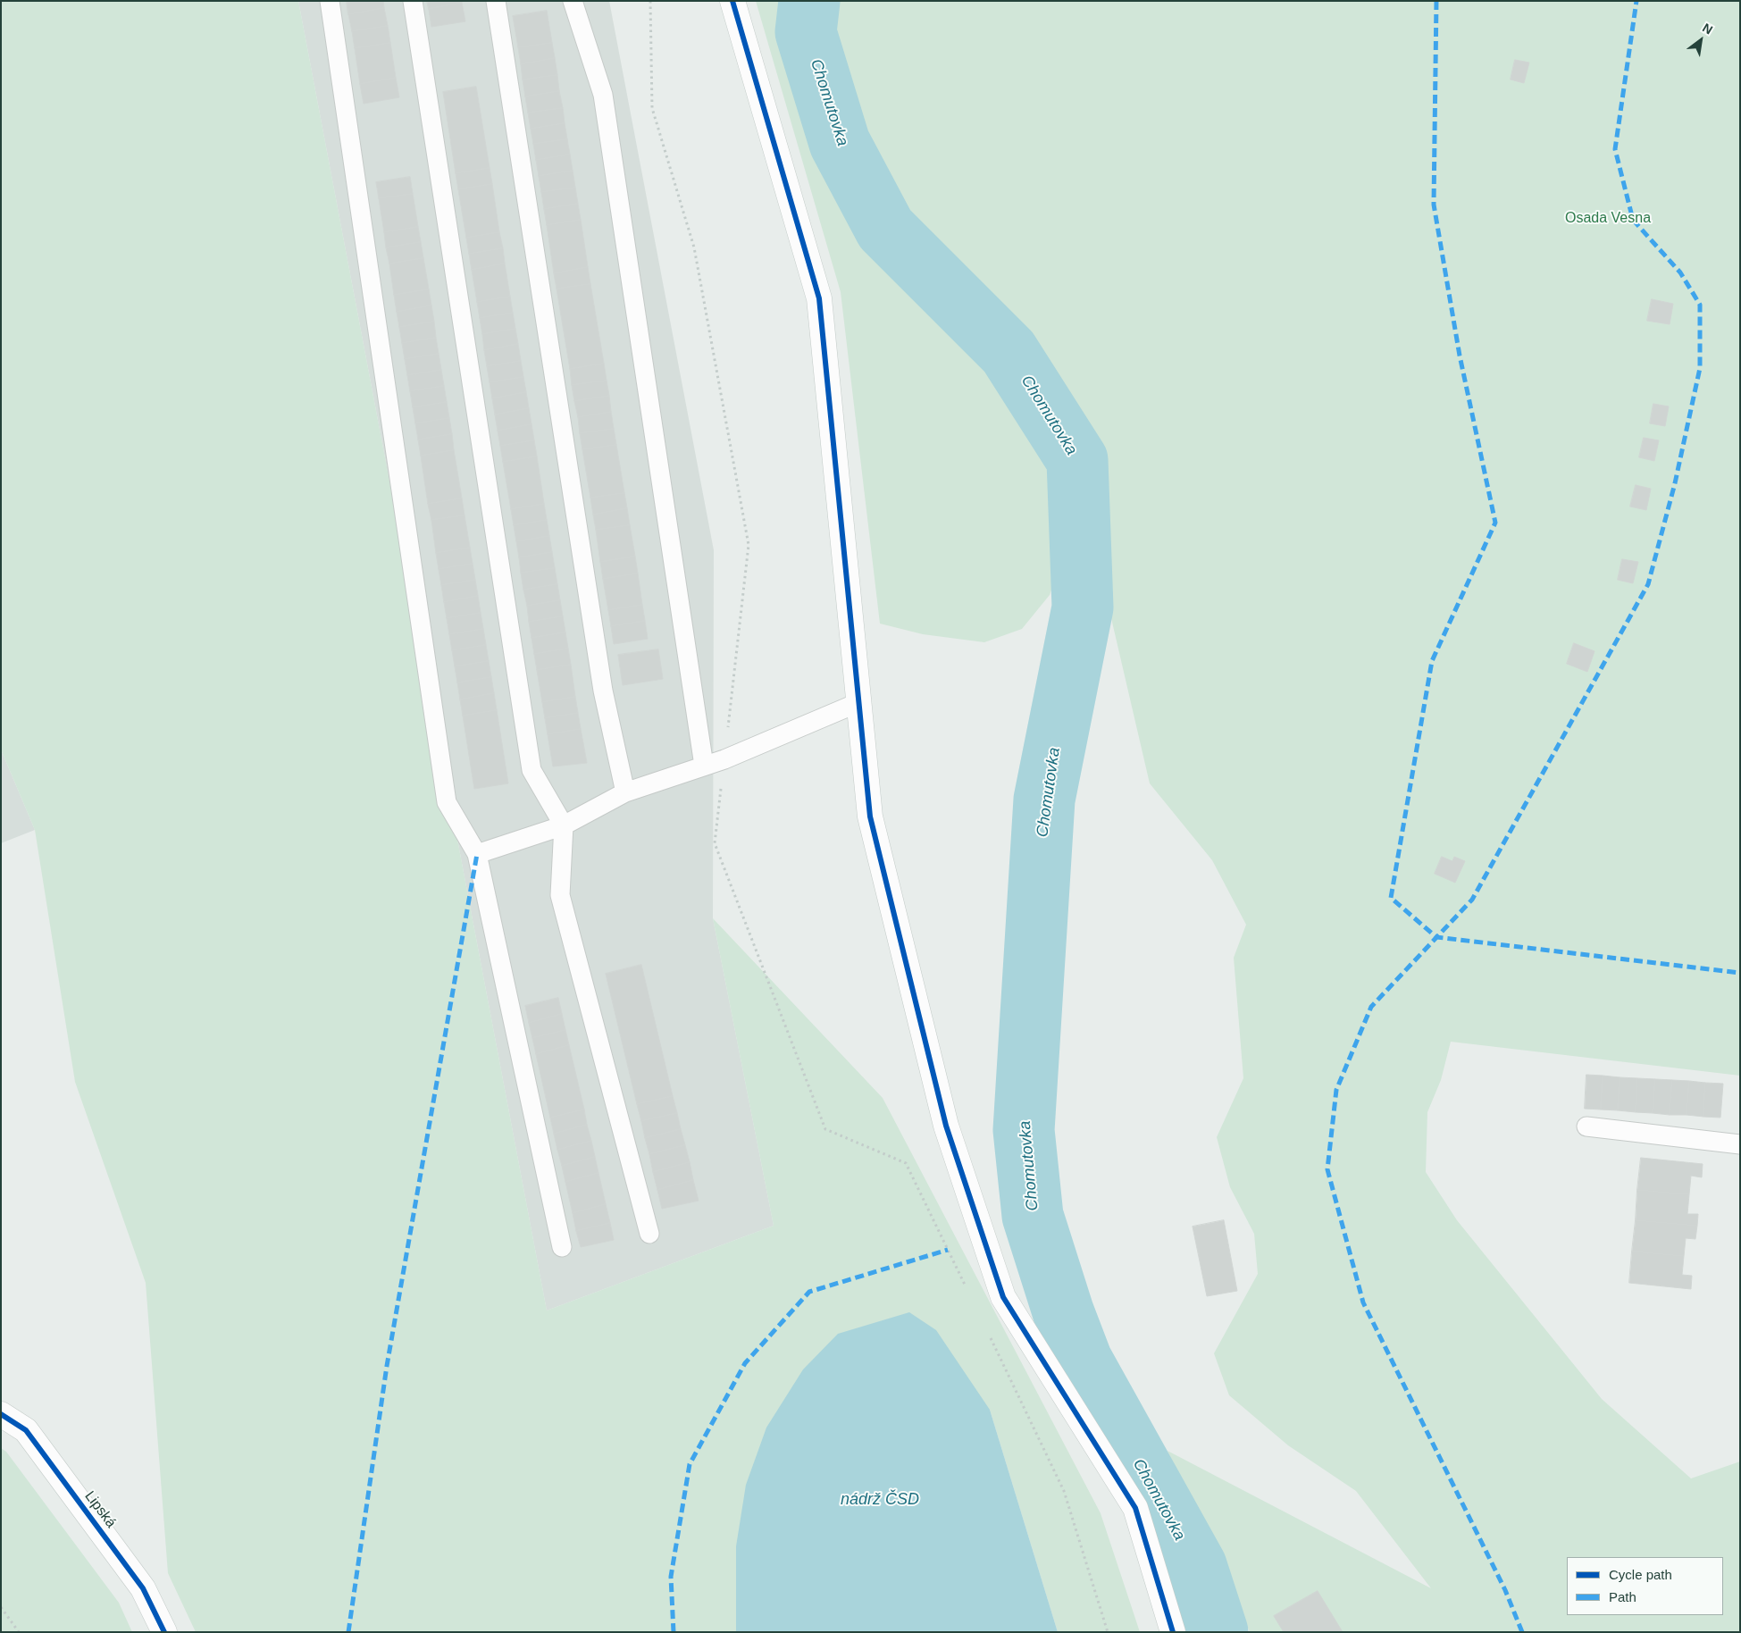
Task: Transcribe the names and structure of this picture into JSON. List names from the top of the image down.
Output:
{
  "streets": {
    "street": ["Lipská"]
  },
  "water": ["Chomutovka", "nádrž ČSD"],
  "parks": ["Osada Vesna"],
  "legend": ["Cycle path", "Path"],
  "north": "top right"
}
